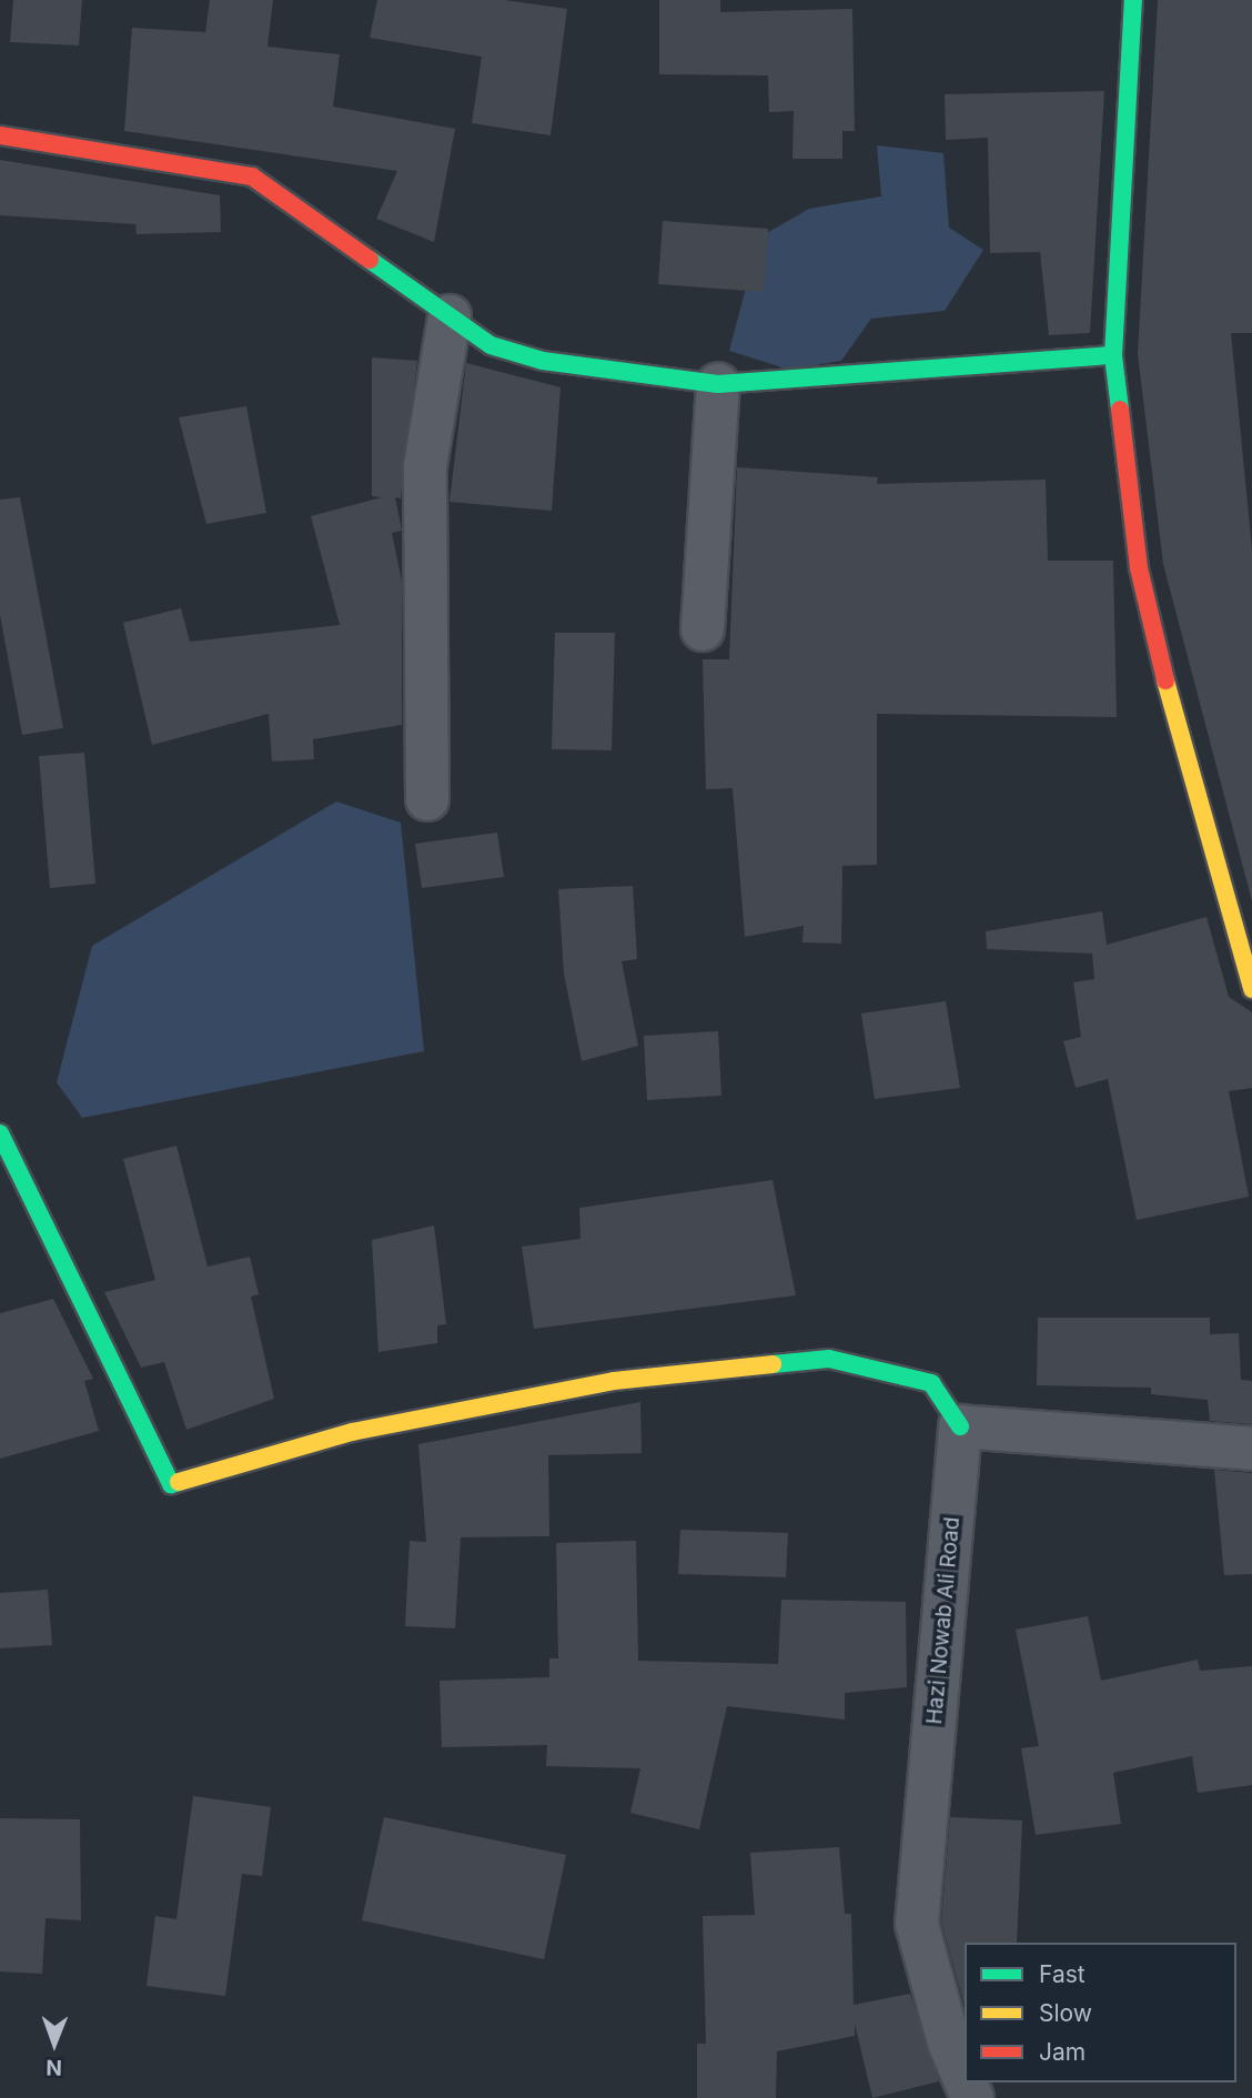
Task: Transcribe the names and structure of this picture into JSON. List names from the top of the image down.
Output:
{
  "streets": {
    "street": ["Hazi Nowab Ali Road"]
  },
  "legend": ["Fast", "Slow", "Jam"],
  "north": "bottom"
}
